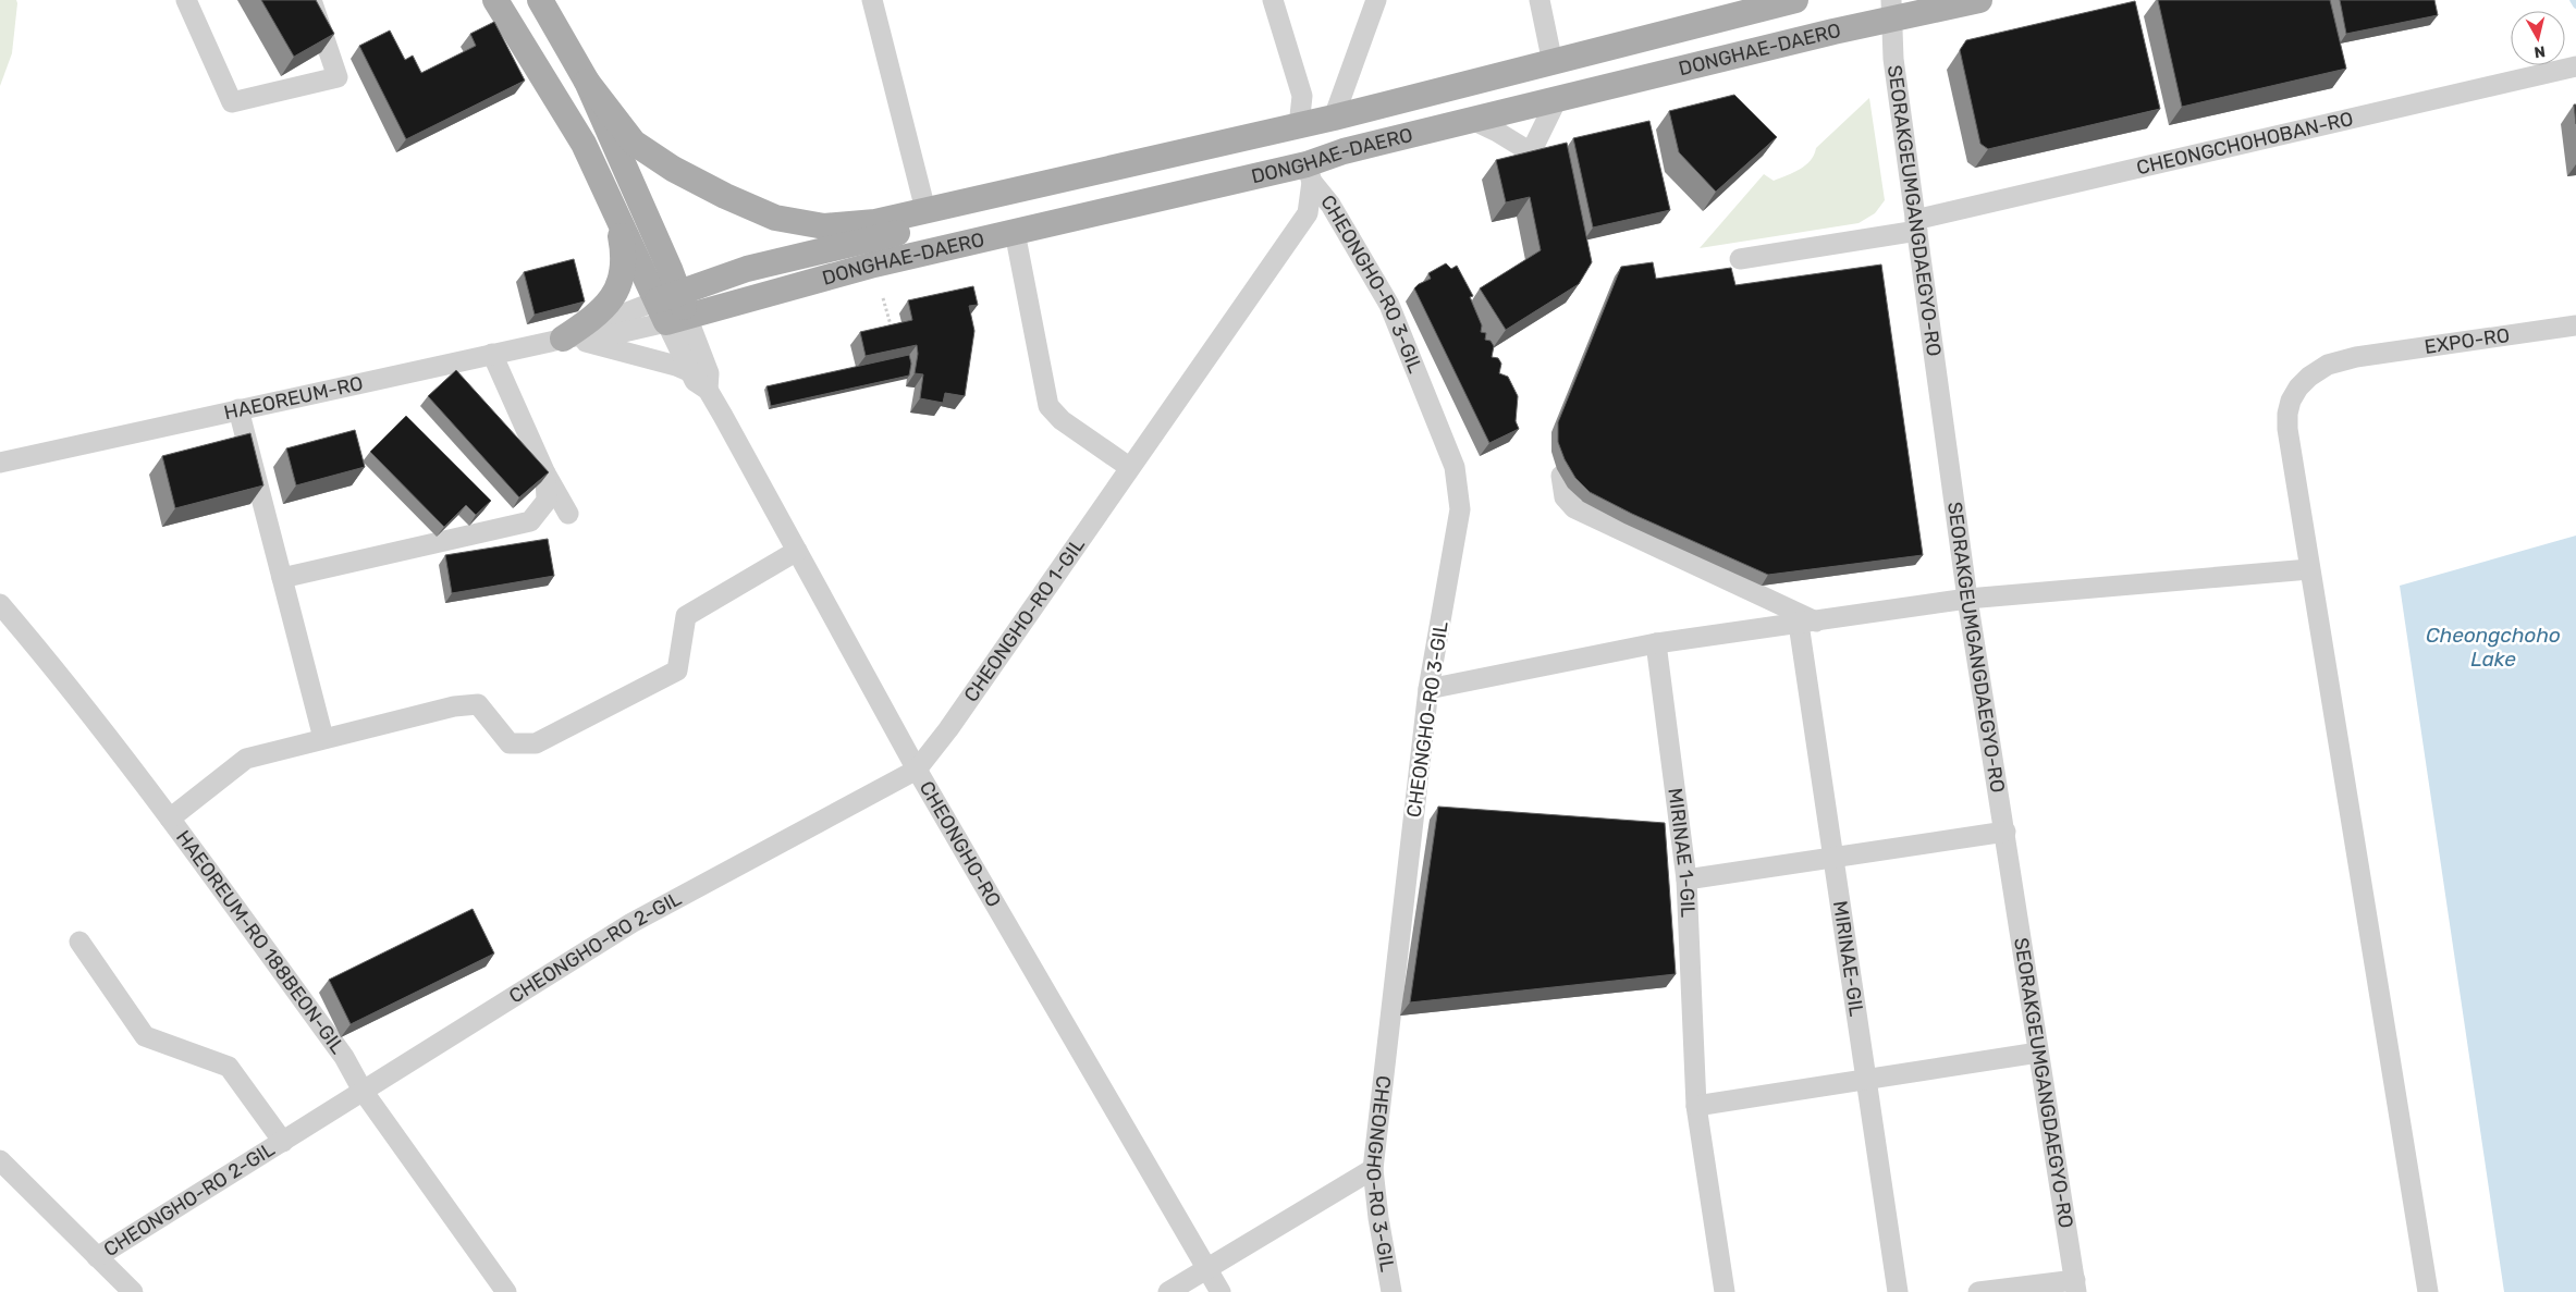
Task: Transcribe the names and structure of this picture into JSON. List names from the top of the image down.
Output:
{
  "streets": {
    "main road": ["DONGHAE-DAERO"],
    "street": [
      "CHEONGCHOHOBAN-RO",
      "SEORAKGEUMGANGDAEGYO-RO",
      "CHEONGHO-RO 3-GIL",
      "EXPO-RO",
      "HAEOREUM-RO",
      "CHEONGHO-RO 1-GIL",
      "CHEONGHO-RO",
      "MIRINAE 1-GIL",
      "HAEOREUM-RO 188BEON-GIL",
      "CHEONGHO-RO 2-GIL",
      "MIRINAE-GIL"
    ]
  },
  "crossings": [
    ["DONGHAE-DAERO", "SEORAKGEUMGANGDAEGYO-RO"],
    ["DONGHAE-DAERO", "CHEONGHO-RO 3-GIL"],
    ["DONGHAE-DAERO", "HAEOREUM-RO"],
    ["DONGHAE-DAERO", "CHEONGHO-RO 1-GIL"],
    ["DONGHAE-DAERO", "CHEONGHO-RO"],
    ["CHEONGCHOHOBAN-RO", "SEORAKGEUMGANGDAEGYO-RO"],
    ["CHEONGHO-RO 3-GIL", "CHEONGHO-RO 1-GIL"],
    ["HAEOREUM-RO", "CHEONGHO-RO"],
    ["CHEONGHO-RO 1-GIL", "CHEONGHO-RO"],
    ["CHEONGHO-RO 1-GIL", "CHEONGHO-RO 2-GIL"],
    ["CHEONGHO-RO", "CHEONGHO-RO 2-GIL"],
    ["HAEOREUM-RO 188BEON-GIL", "CHEONGHO-RO 2-GIL"]
  ],
  "water": ["Cheongchoho Lake"],
  "north": "bottom"
}
